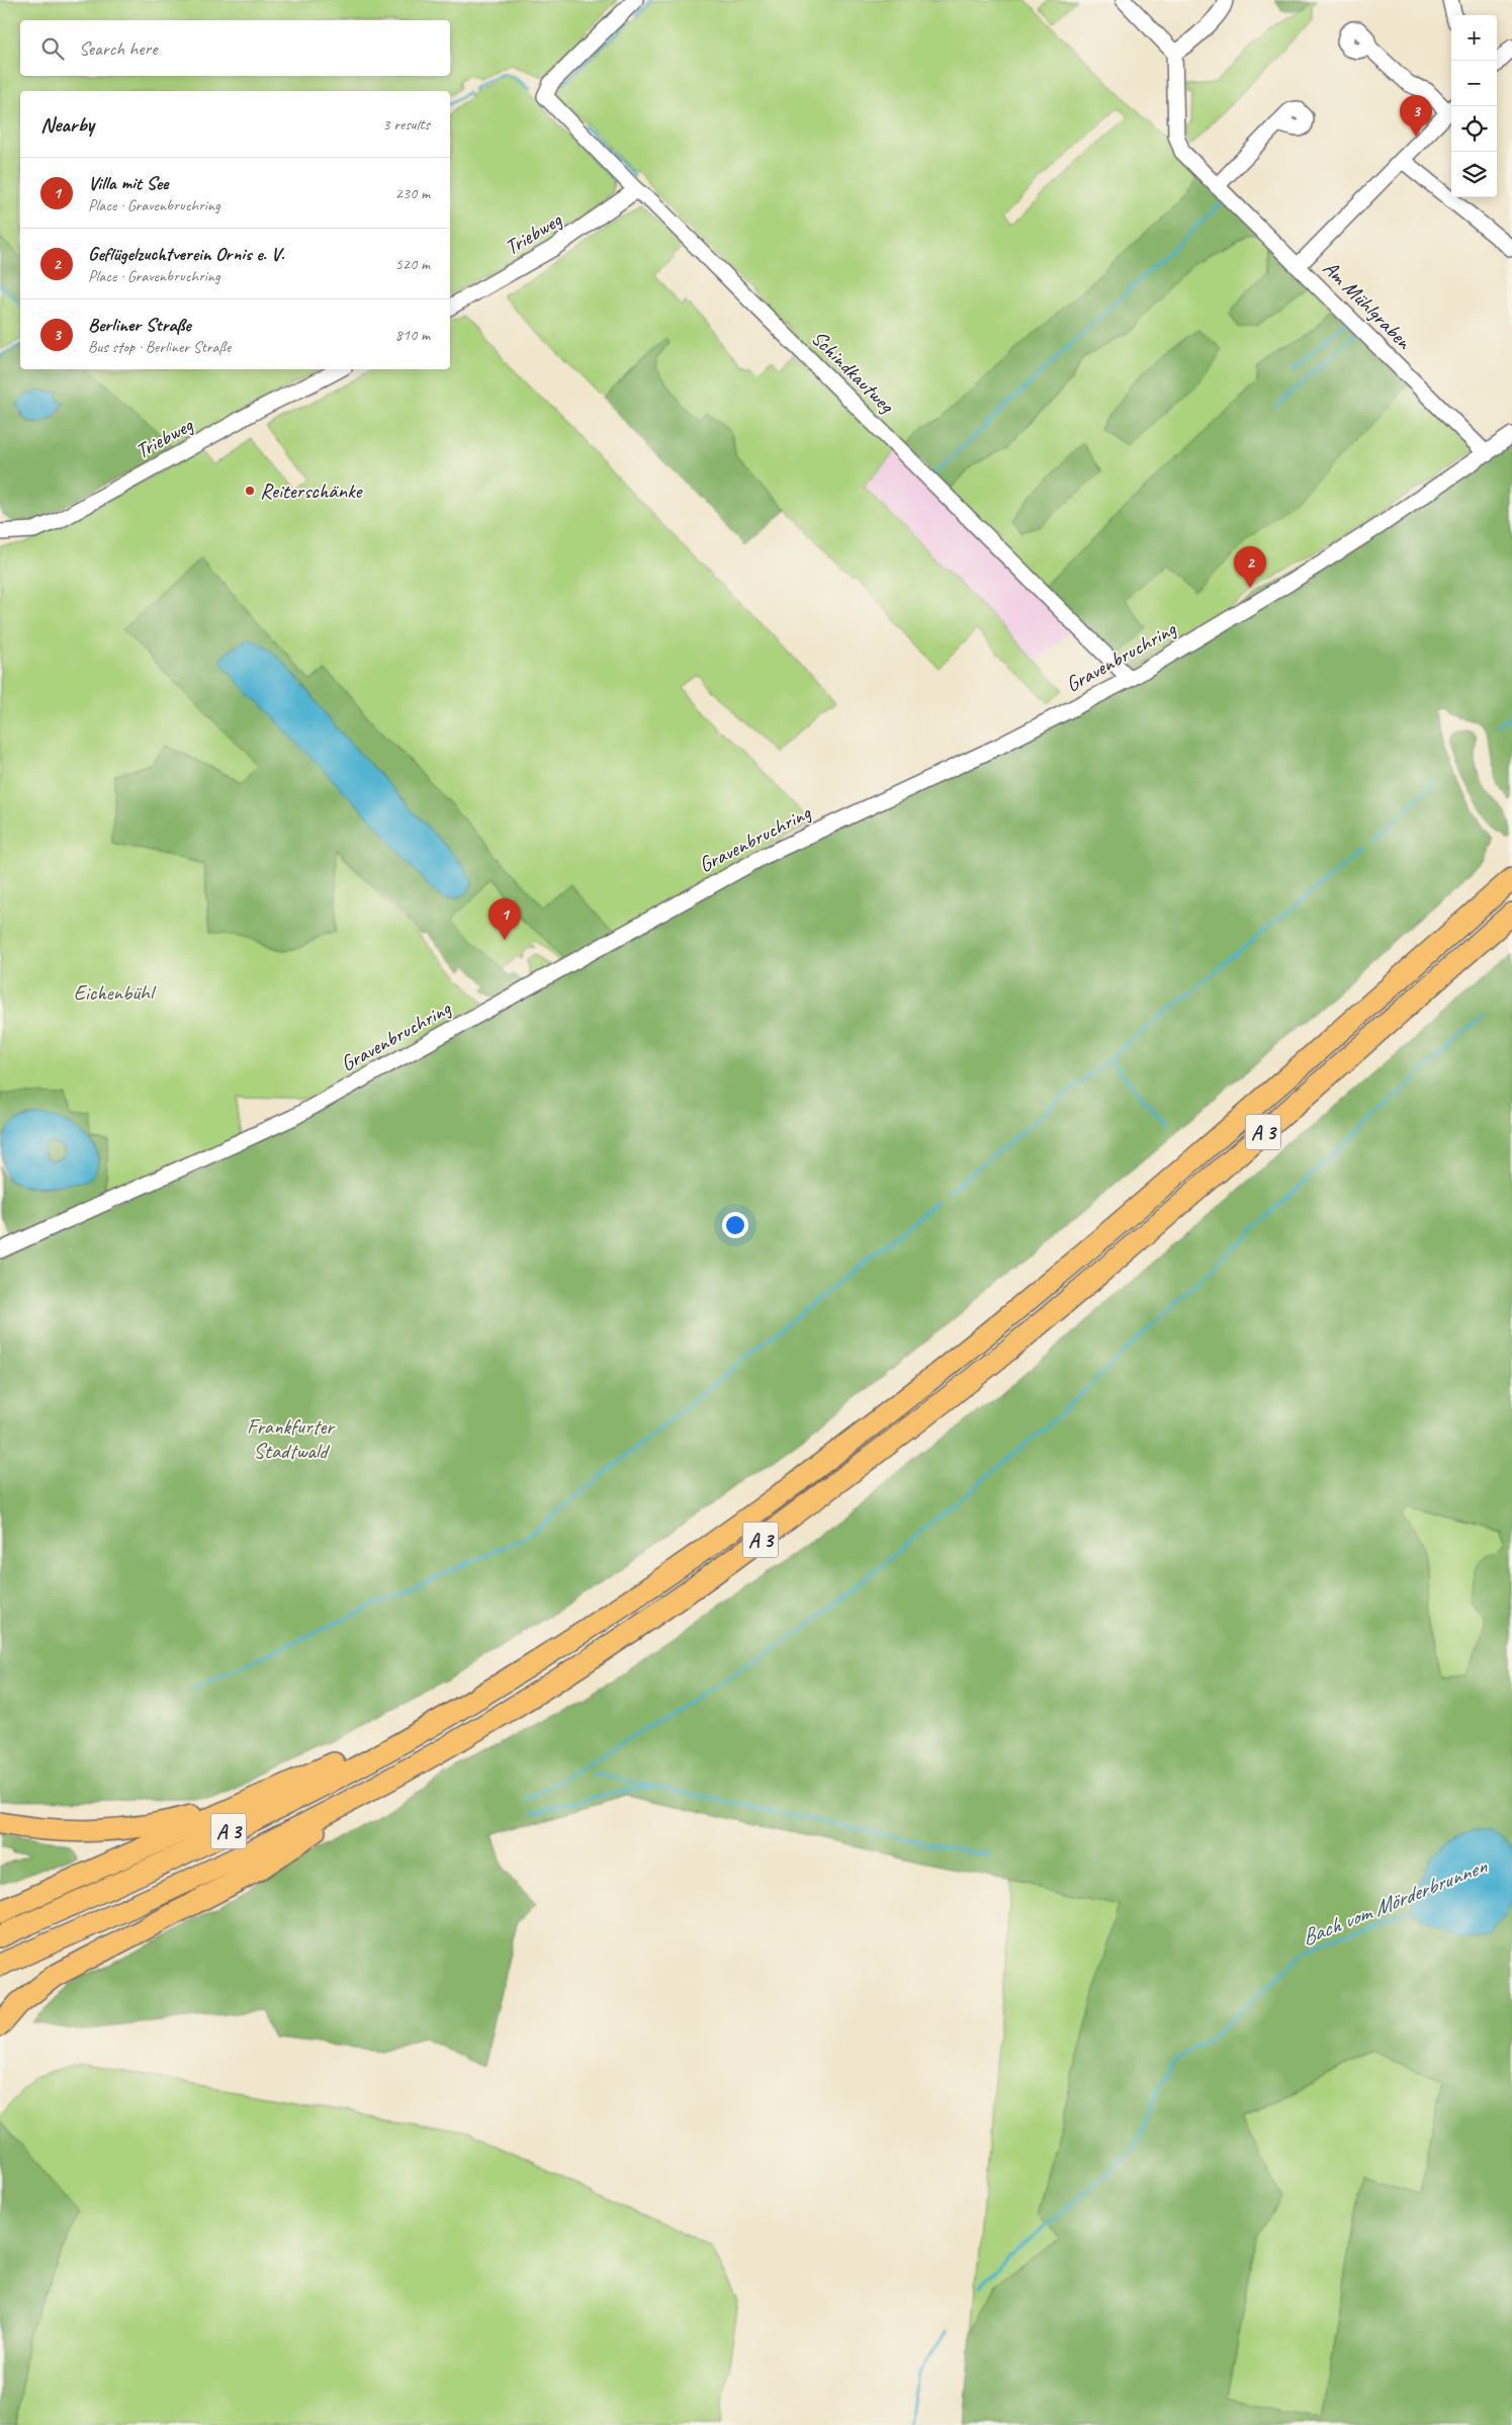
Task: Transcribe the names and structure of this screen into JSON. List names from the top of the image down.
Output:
{
  "streets": {
    "highway": ["A 3"],
    "street": [
      "Triebweg",
      "Am Mühlgraben",
      "Schindkautweg",
      "Gravenbruchring"
    ]
  },
  "crossings": [
    ["Triebweg", "Schindkautweg"],
    ["Am Mühlgraben", "Gravenbruchring"],
    ["Schindkautweg", "Gravenbruchring"]
  ],
  "water": ["Bach vom Mörderbrunnen"],
  "parks": ["Eichenbühl", "Frankfurter Stadtwald"],
  "places": ["Reiterschänke"],
  "page": {
    "map_buttons": ["+", "−"],
    "search": "Search here",
    "heading": ["Nearby", "3 results"],
    "pins": ["3", "2", "1"],
    "list": [
      {
        "mark": "1",
        "name": "Villa mit See",
        "note": "Place · Gravenbruchring",
        "value": "230 m"
      },
      {
        "mark": "2",
        "name": "Geflügelzuchtverein Ornis e. V.",
        "note": "Place · Gravenbruchring",
        "value": "520 m"
      },
      {
        "mark": "3",
        "name": "Berliner Straße",
        "note": "Bus stop · Berliner Straße",
        "value": "810 m"
      }
    ]
  }
}
